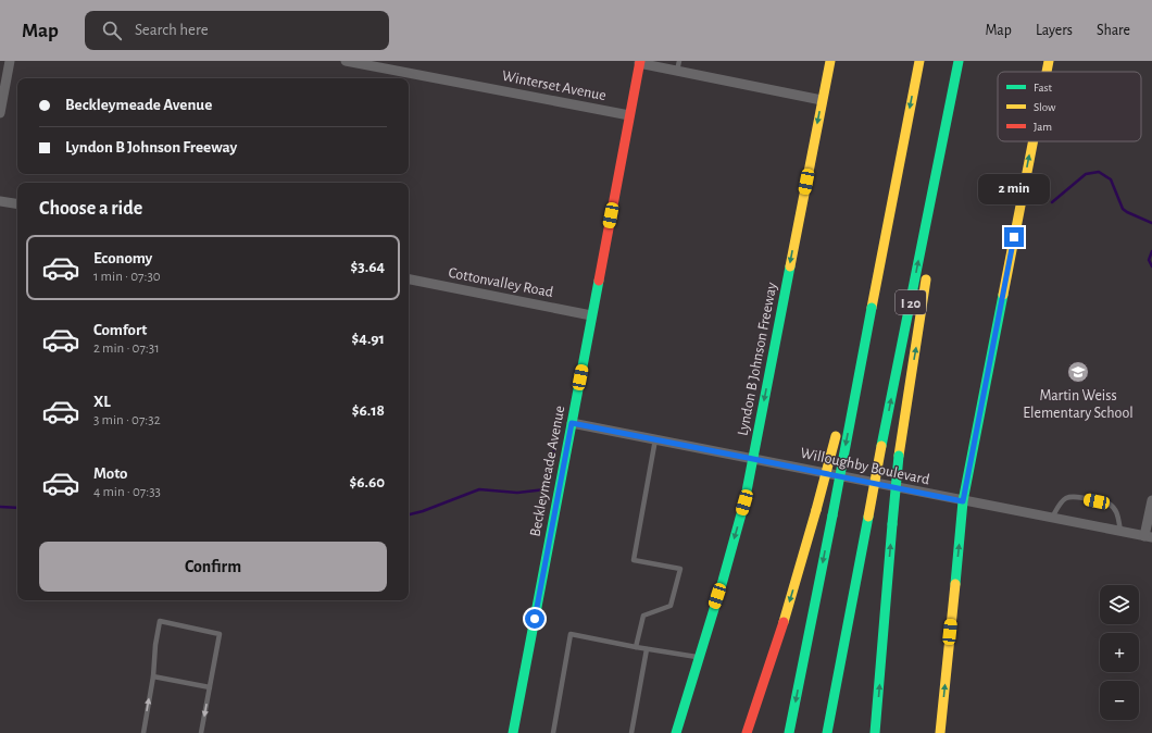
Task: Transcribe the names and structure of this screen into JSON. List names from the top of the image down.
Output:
{
  "streets": {
    "main road": ["I 20", "Lyndon B Johnson Freeway", "Beckleymeade Avenue"],
    "street": ["Winterset Avenue", "Cottonvalley Road", "Willoughby Boulevard"]
  },
  "crossings": [
    ["Winterset Avenue", "Beckleymeade Avenue"],
    ["Cottonvalley Road", "Beckleymeade Avenue"],
    ["Lyndon B Johnson Freeway", "Willoughby Boulevard"],
    ["Willoughby Boulevard", "Beckleymeade Avenue"]
  ],
  "places": {
    "school or university": ["Martin Weiss Elementary School"]
  },
  "legend": ["Fast", "Slow", "Jam"],
  "page": {
    "header": "Map",
    "search": "Search here",
    "nav": ["Map", "Layers", "Share"],
    "banner": ["Beckleymeade Avenue", "Lyndon B Johnson Freeway"],
    "bubble": "2 min",
    "heading": "Choose a ride",
    "list": [
      {
        "name": "Economy",
        "note": "1 min · 07:30",
        "value": "$3.64"
      },
      {
        "name": "Comfort",
        "note": "2 min · 07:31",
        "value": "$4.91"
      },
      {
        "name": "XL",
        "note": "3 min · 07:32",
        "value": "$6.18"
      },
      {
        "name": "Moto",
        "note": "4 min · 07:33",
        "value": "$6.60"
      }
    ],
    "buttons": "Confirm",
    "map_buttons": ["+", "−"]
  }
}
